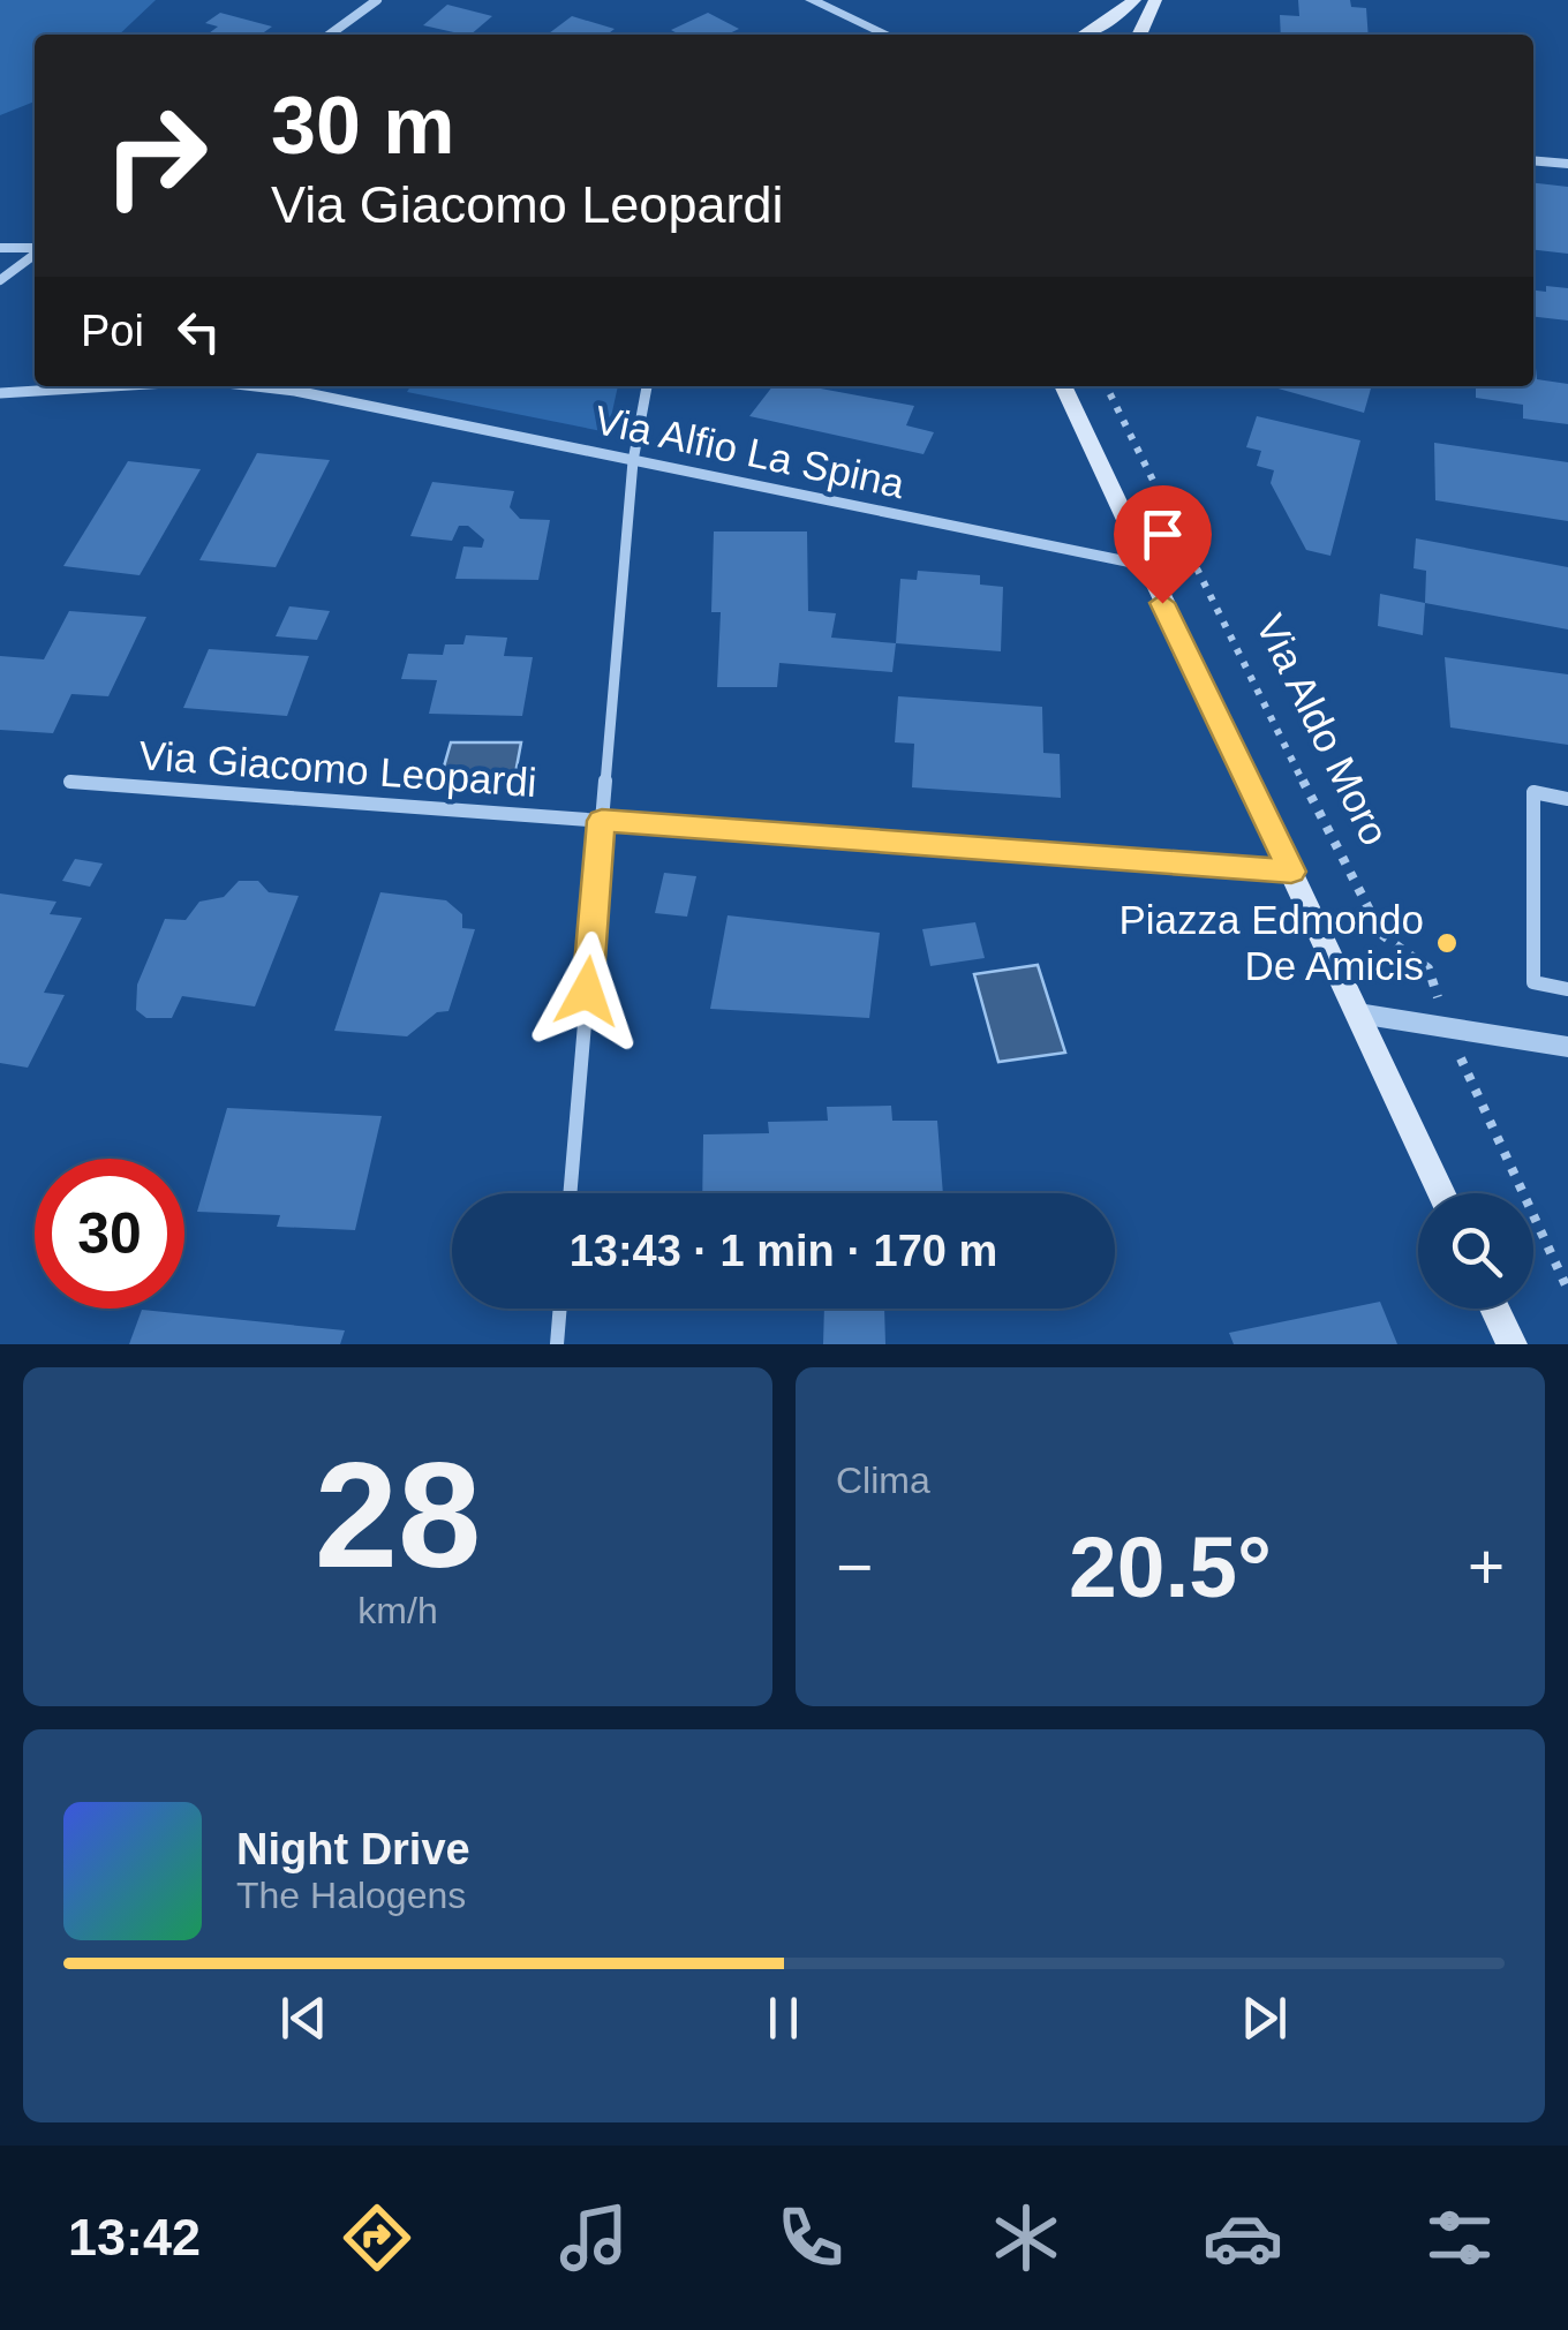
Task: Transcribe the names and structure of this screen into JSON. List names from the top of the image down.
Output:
{
  "streets": {
    "street": ["Via Alfio La Spina", "Via Giacomo Leopardi"],
    "path": ["Via Aldo Moro"]
  },
  "places": ["Piazza Edmondo De Amicis"],
  "page": {
    "turn": ["30 m", "Via Giacomo Leopardi"],
    "then": "Poi",
    "limit": "30",
    "trip": "13:43 · 1 min · 170 m",
    "tile": [
      ["28", "km/h"],
      "Clima"
    ],
    "heat": ["−", "20.5°", "+"],
    "song": ["Night Drive", "The Halogens"],
    "tabs": "13:42"
  }
}
